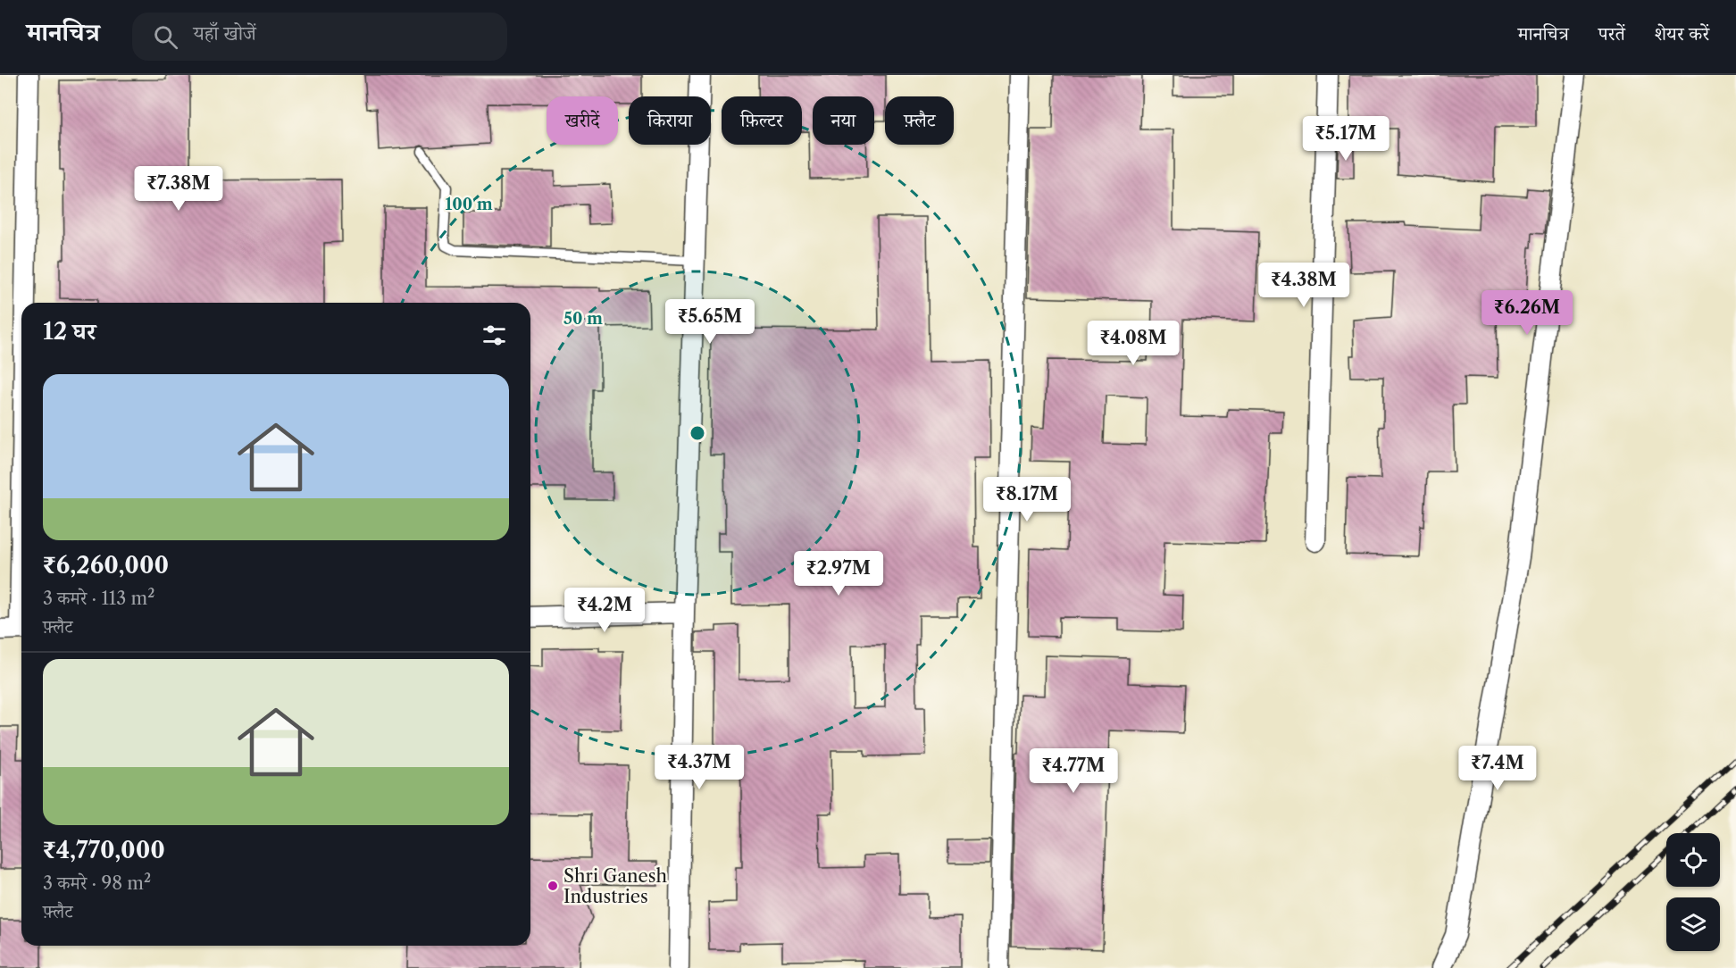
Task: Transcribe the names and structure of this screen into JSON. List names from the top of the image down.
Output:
{
  "places": ["Shri Ganesh Industries"],
  "page": {
    "header": "मानचित्र",
    "search": "यहाँ खोजें",
    "nav": ["मानचित्र", "परतें", "शेयर करें"],
    "chip": [
      "खरीदें",
      "किराया",
      "फ़िल्टर",
      "नया",
      "फ़्लैट"
    ],
    "price": [
      "₹5.17M",
      "₹7.38M",
      "₹4.38M",
      "₹6.26M",
      "₹5.65M",
      "₹4.08M",
      "₹8.17M",
      "₹2.97M",
      "₹4.2M",
      "₹4.37M",
      "₹7.4M",
      "₹4.77M"
    ],
    "heading": "12 घर",
    "list": [
      {
        "name": "₹6,260,000",
        "note": "3 कमरे · 113 m² · फ़्लैट"
      },
      {
        "name": "₹4,770,000",
        "note": "3 कमरे · 98 m² · फ़्लैट"
      }
    ]
  },
  "rings": ["100 m", "50 m"]
}
